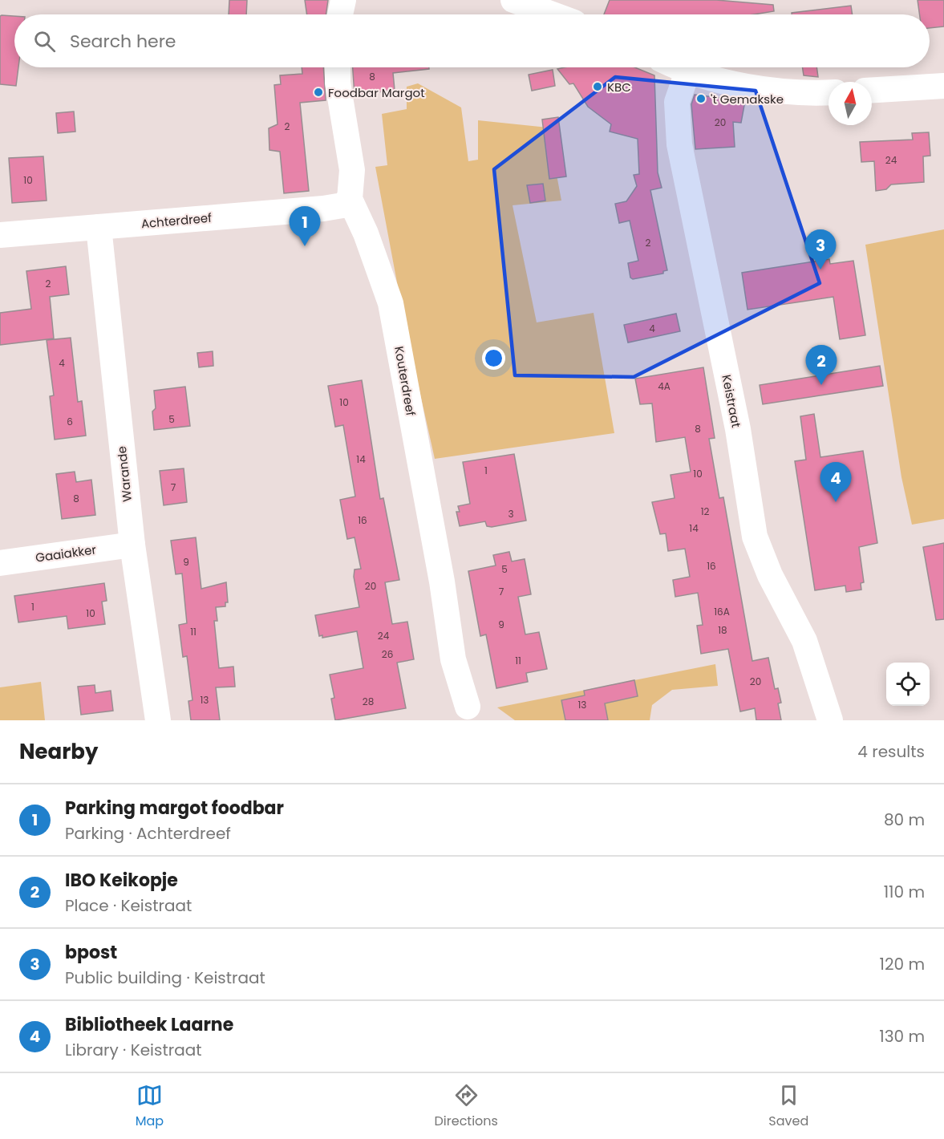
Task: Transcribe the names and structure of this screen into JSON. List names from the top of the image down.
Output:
{
  "streets": {
    "street": [
      "Achterdreef",
      "Kouterdreef",
      "Keistraat",
      "Warande",
      "Gaaiakker"
    ]
  },
  "crossings": [
    ["Achterdreef", "Kouterdreef"],
    ["Achterdreef", "Warande"],
    ["Warande", "Gaaiakker"]
  ],
  "places": ["KBC", "Foodbar Margot", "'t Gemakske"],
  "house_numbers": [
    "8",
    "20",
    "2",
    "24",
    "10",
    "2",
    "2",
    "4",
    "4",
    "4A",
    "10",
    "5",
    "6",
    "8",
    "14",
    "1",
    "10",
    "7",
    "8",
    "12",
    "3",
    "16",
    "14",
    "9",
    "16",
    "5",
    "20",
    "7",
    "1",
    "16A",
    "10",
    "9",
    "18",
    "11",
    "24",
    "26",
    "11",
    "20",
    "13",
    "28",
    "13"
  ],
  "north": "top",
  "page": {
    "search": "Search here",
    "pins": [
      "1",
      "3",
      "2",
      "4"
    ],
    "heading": ["Nearby", "4 results"],
    "list": [
      {
        "mark": "1",
        "name": "Parking margot foodbar",
        "note": "Parking · Achterdreef",
        "value": "80 m"
      },
      {
        "mark": "2",
        "name": "IBO Keikopje",
        "note": "Place · Keistraat",
        "value": "110 m"
      },
      {
        "mark": "3",
        "name": "bpost",
        "note": "Public building · Keistraat",
        "value": "120 m"
      },
      {
        "mark": "4",
        "name": "Bibliotheek Laarne",
        "note": "Library · Keistraat",
        "value": "130 m"
      }
    ],
    "nav": ["Map", "Directions", "Saved"]
  }
}
